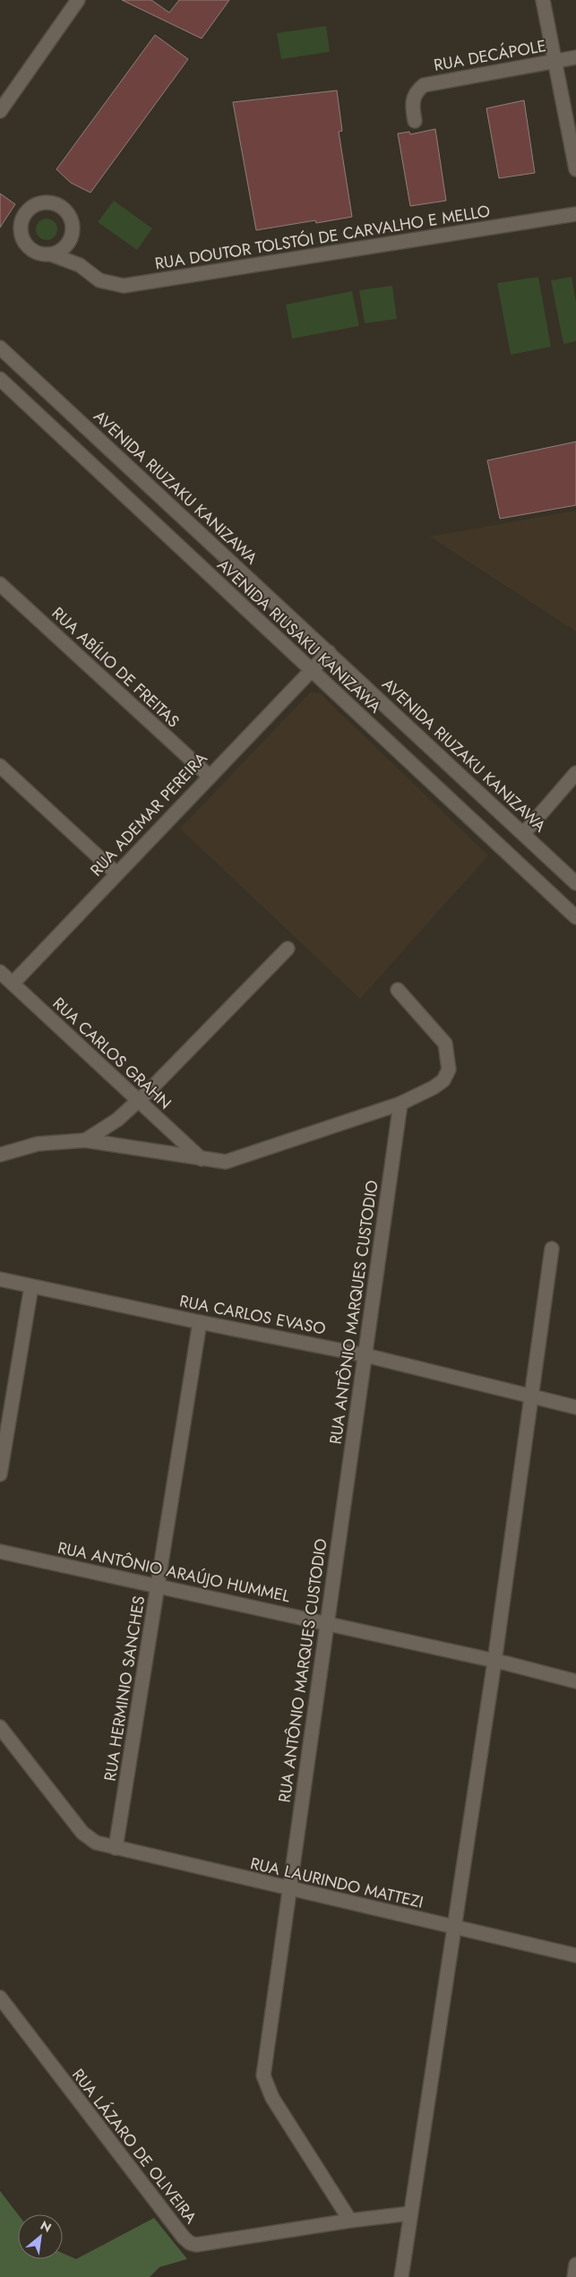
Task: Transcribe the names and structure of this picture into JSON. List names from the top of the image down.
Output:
{
  "streets": {
    "street": [
      "RUA DECÁPOLE",
      "RUA DOUTOR TOLSTÓI DE CARVALHO E MELLO",
      "AVENIDA RIUZAKU KANIZAWA",
      "AVENIDA RIUSAKU KANIZAWA",
      "RUA ABÍLIO DE FREITAS",
      "RUA ADEMAR PEREIRA",
      "RUA CARLOS GRAHN",
      "RUA ANTÔNIO MARQUES CUSTODIO",
      "RUA CARLOS EVASO",
      "RUA ANTÔNIO ARAÚJO HUMMEL",
      "RUA HERMINIO SANCHES",
      "RUA LAURINDO MATTEZI",
      "RUA LÁZARO DE OLIVEIRA"
    ]
  },
  "crossings": [
    ["AVENIDA RIUSAKU KANIZAWA", "RUA ADEMAR PEREIRA"],
    ["RUA ABÍLIO DE FREITAS", "RUA ADEMAR PEREIRA"],
    ["RUA ADEMAR PEREIRA", "RUA CARLOS GRAHN"],
    ["RUA ANTÔNIO MARQUES CUSTODIO", "RUA CARLOS EVASO"],
    ["RUA ANTÔNIO MARQUES CUSTODIO", "RUA ANTÔNIO ARAÚJO HUMMEL"],
    ["RUA ANTÔNIO MARQUES CUSTODIO", "RUA LAURINDO MATTEZI"],
    ["RUA ANTÔNIO MARQUES CUSTODIO", "RUA LÁZARO DE OLIVEIRA"],
    ["RUA CARLOS EVASO", "RUA HERMINIO SANCHES"],
    ["RUA ANTÔNIO ARAÚJO HUMMEL", "RUA HERMINIO SANCHES"],
    ["RUA HERMINIO SANCHES", "RUA LAURINDO MATTEZI"]
  ],
  "north": "top right"
}
